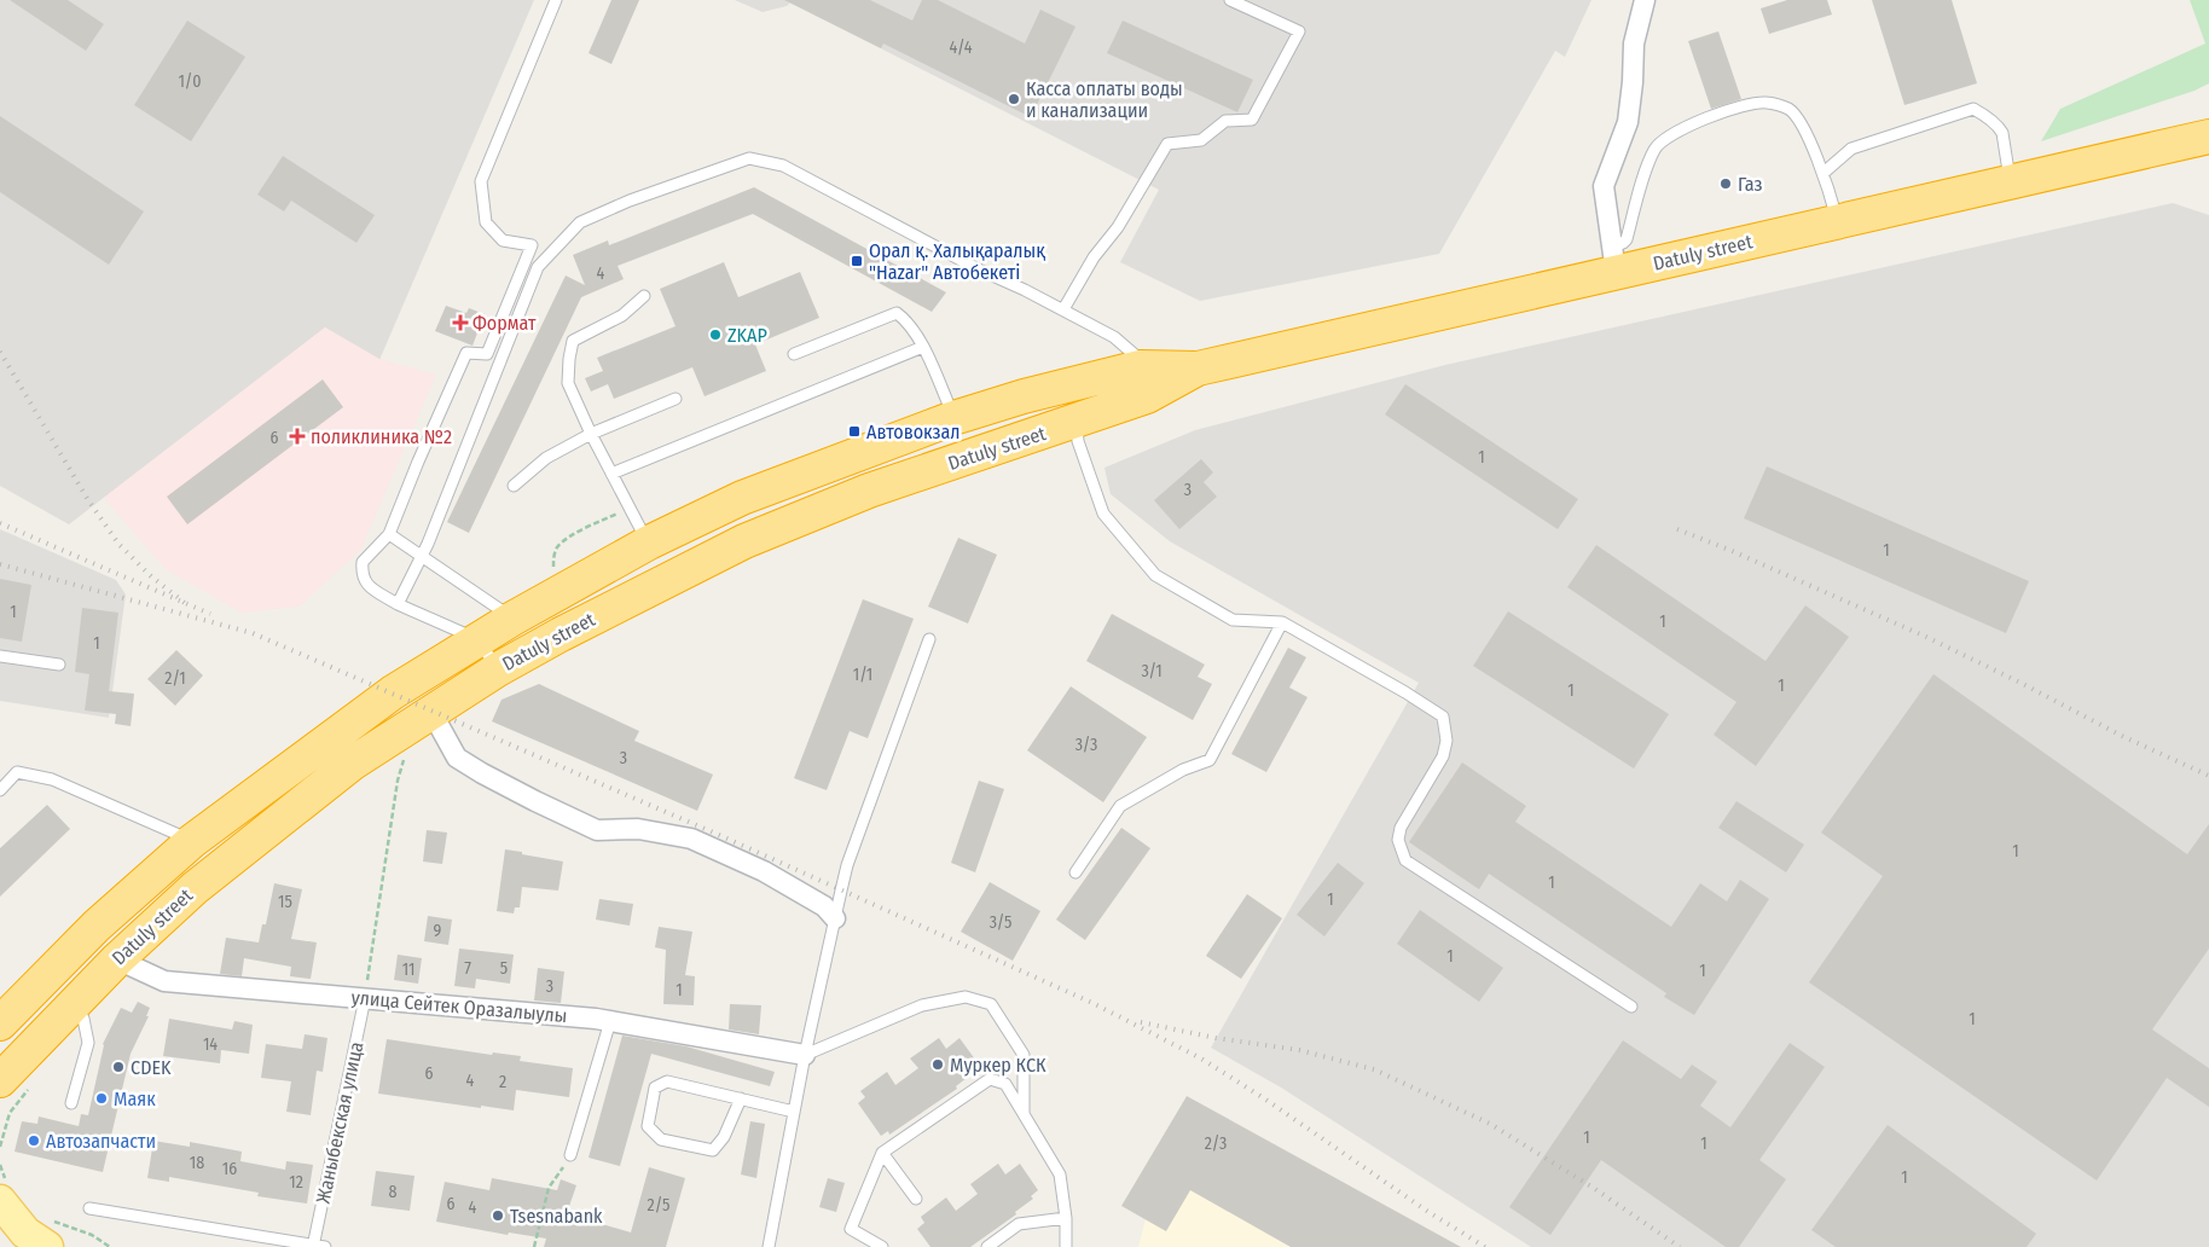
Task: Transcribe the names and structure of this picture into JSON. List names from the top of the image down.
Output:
{
  "streets": {
    "highway": ["Datuly street"],
    "street": ["улица Сейтек Оразалыулы"],
    "lane": ["Жаныбекская улица"]
  },
  "crossings": [
    ["Datuly street", "улица Сейтек Оразалыулы"],
    ["улица Сейтек Оразалыулы", "Жаныбекская улица"]
  ],
  "places": {
    "other": [
      "Касса оплаты воды и канализации",
      "Газ",
      "ZKAP",
      "Муркер КСК",
      "CDEK",
      "Маяк",
      "Автозапчасти",
      "Tsesnabank"
    ],
    "transit": ["Орал қ. Халықаралық \"Hazar\" Автобекеті", "Автовокзал"],
    "health": ["Формат", "поликлиника №2"]
  },
  "house_numbers": [
    "4/4",
    "1/0",
    "4",
    "6",
    "1",
    "3",
    "1",
    "1",
    "1",
    "1",
    "3/1",
    "1/1",
    "2/1",
    "1",
    "1",
    "3/3",
    "3",
    "1",
    "1",
    "1",
    "15",
    "3/5",
    "9",
    "1",
    "7",
    "5",
    "11",
    "1",
    "3",
    "1",
    "1",
    "14",
    "6",
    "4",
    "2",
    "1",
    "2/3",
    "1",
    "18",
    "16",
    "1",
    "12",
    "8",
    "6",
    "2/5",
    "4"
  ]
}
